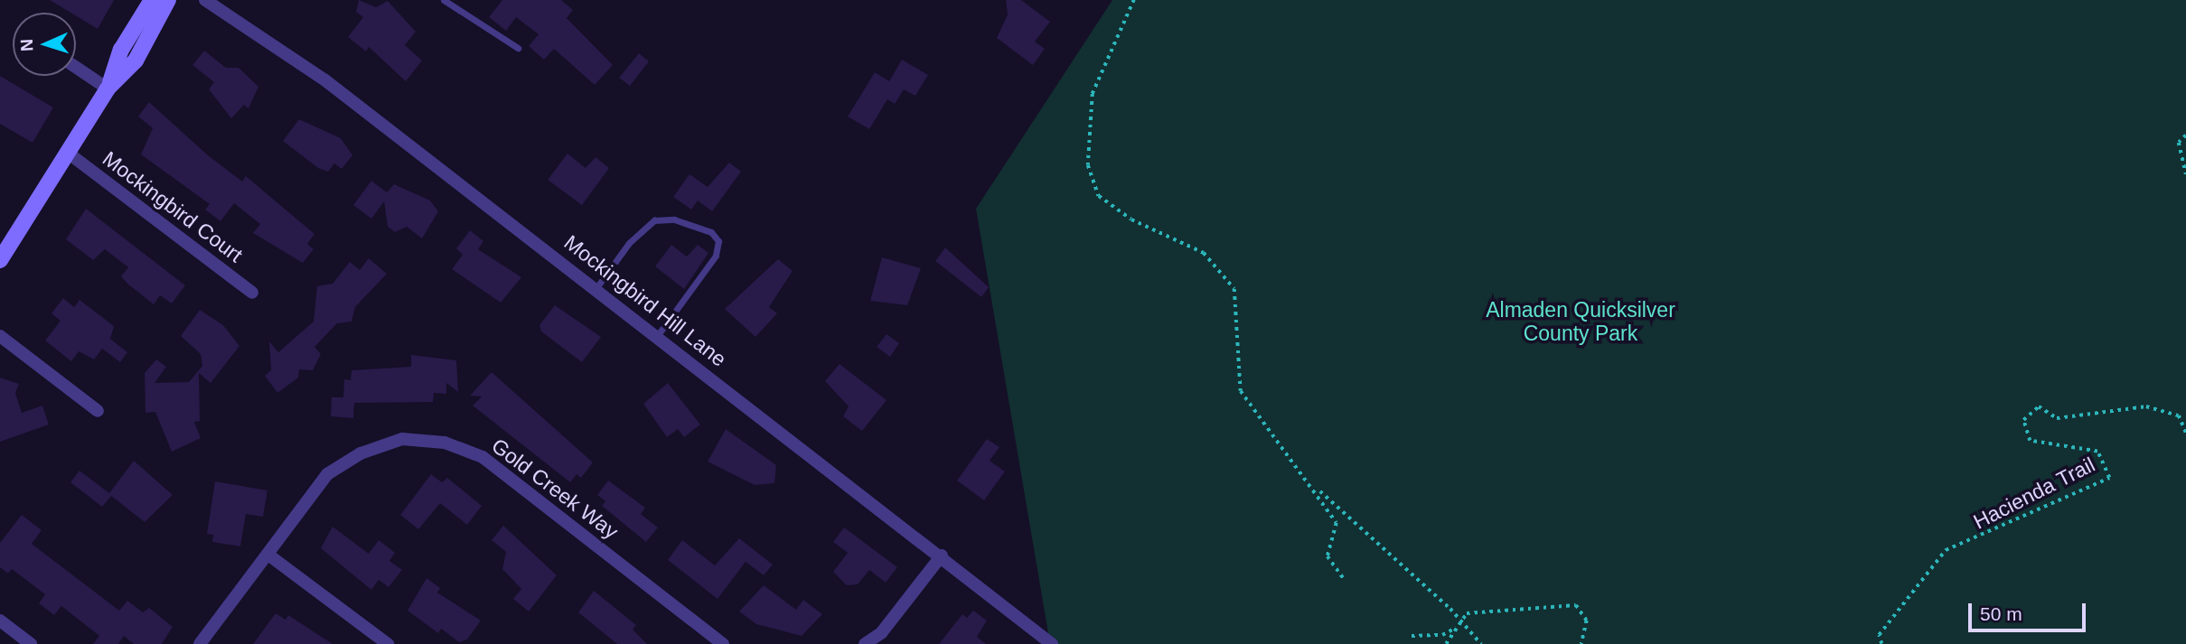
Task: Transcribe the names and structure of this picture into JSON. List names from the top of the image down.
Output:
{
  "streets": {
    "street": ["Mockingbird Court", "Mockingbird Hill Lane", "Gold Creek Way"],
    "path": ["Hacienda Trail"]
  },
  "parks": ["Almaden Quicksilver County Park"],
  "scale_bar": "50 m",
  "north": "left"
}
